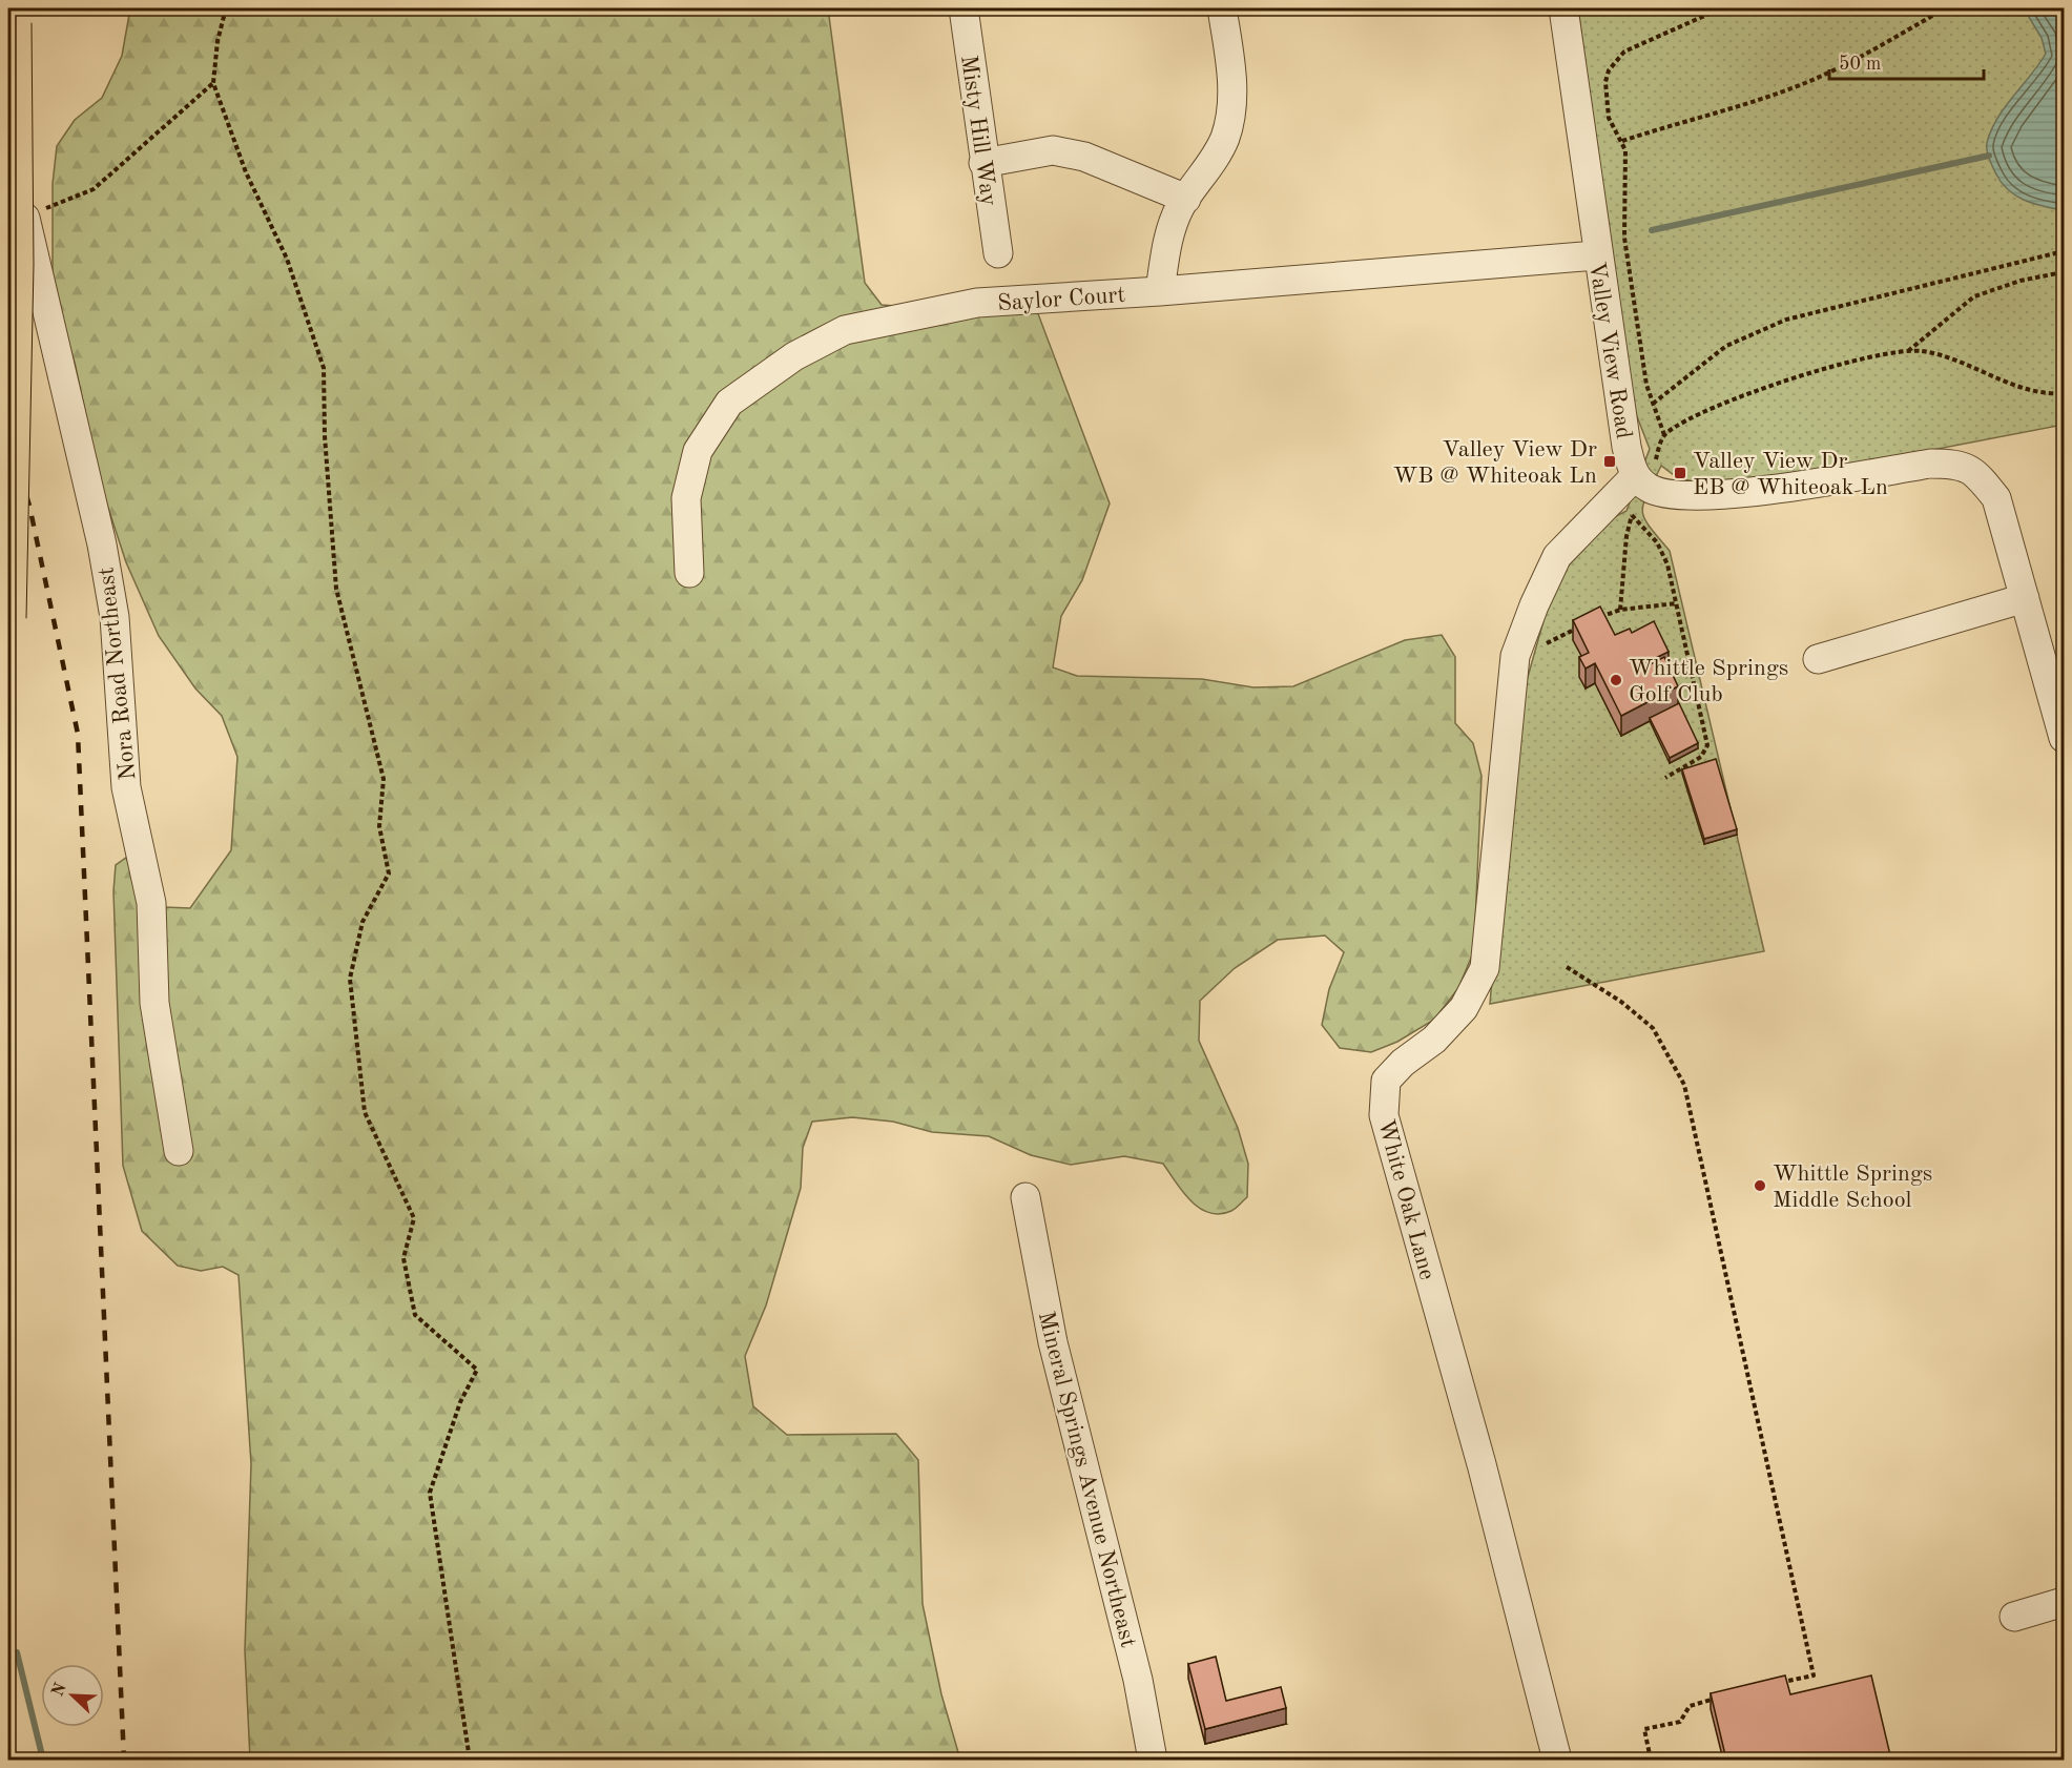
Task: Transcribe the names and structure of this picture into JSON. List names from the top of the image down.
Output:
{
  "streets": {
    "street": [
      "Misty Hill Way",
      "Saylor Court",
      "Valley View Road",
      "Nora Road Northeast",
      "White Oak Lane",
      "Mineral Springs Avenue Northeast"
    ]
  },
  "crossings": [
    ["Saylor Court", "Valley View Road"],
    ["Valley View Road", "White Oak Lane"]
  ],
  "places": {
    "transit": ["Valley View Dr WB @ Whiteoak Ln", "Valley View Dr EB @ Whiteoak Ln"],
    "other": ["Whittle Springs Golf Club", "Whittle Springs Middle School"]
  },
  "scale_bar": "50 m",
  "north": "top left"
}
